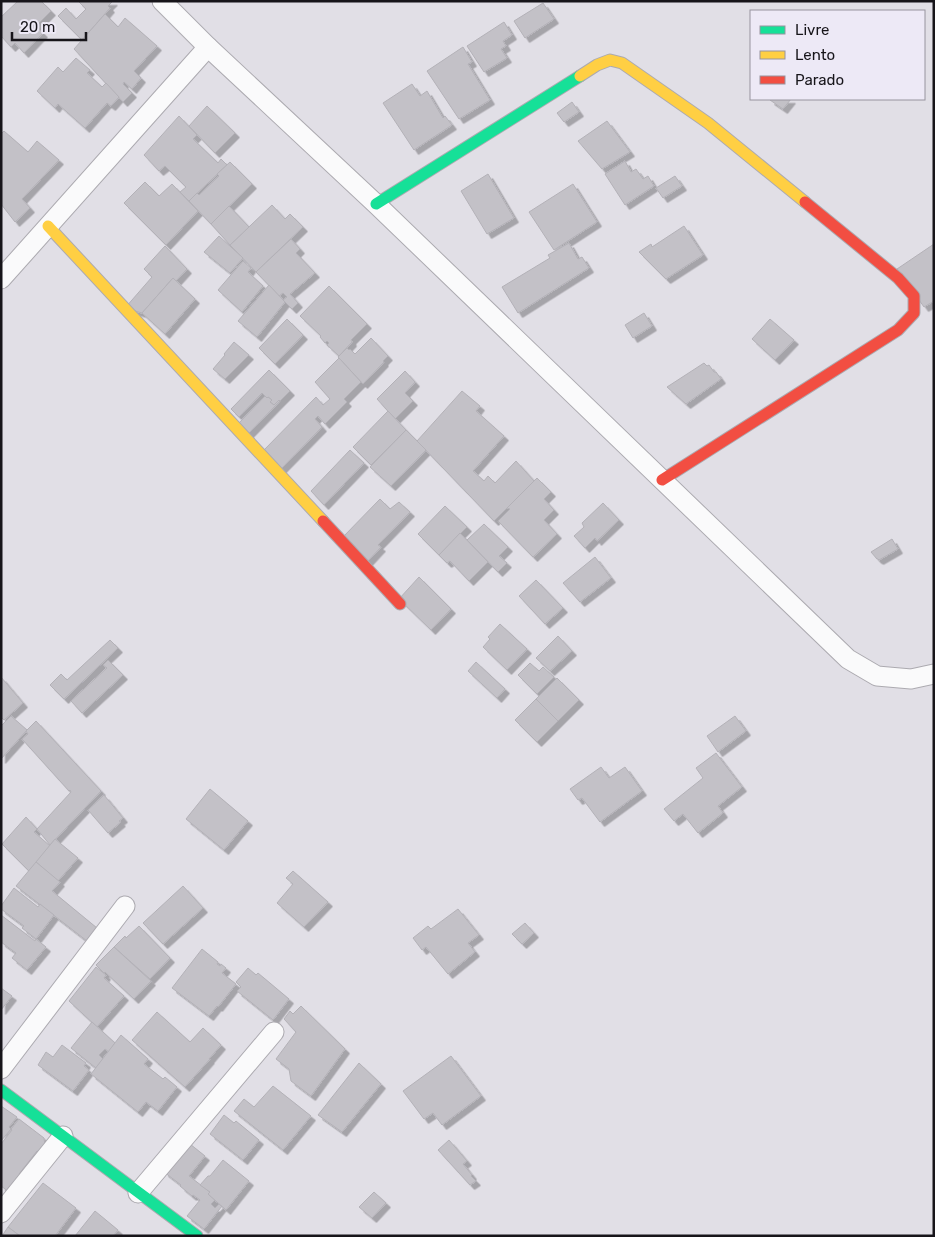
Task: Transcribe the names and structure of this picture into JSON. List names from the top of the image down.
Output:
{
  "legend": ["Livre", "Lento", "Parado"],
  "scale_bar": "20 m"
}
